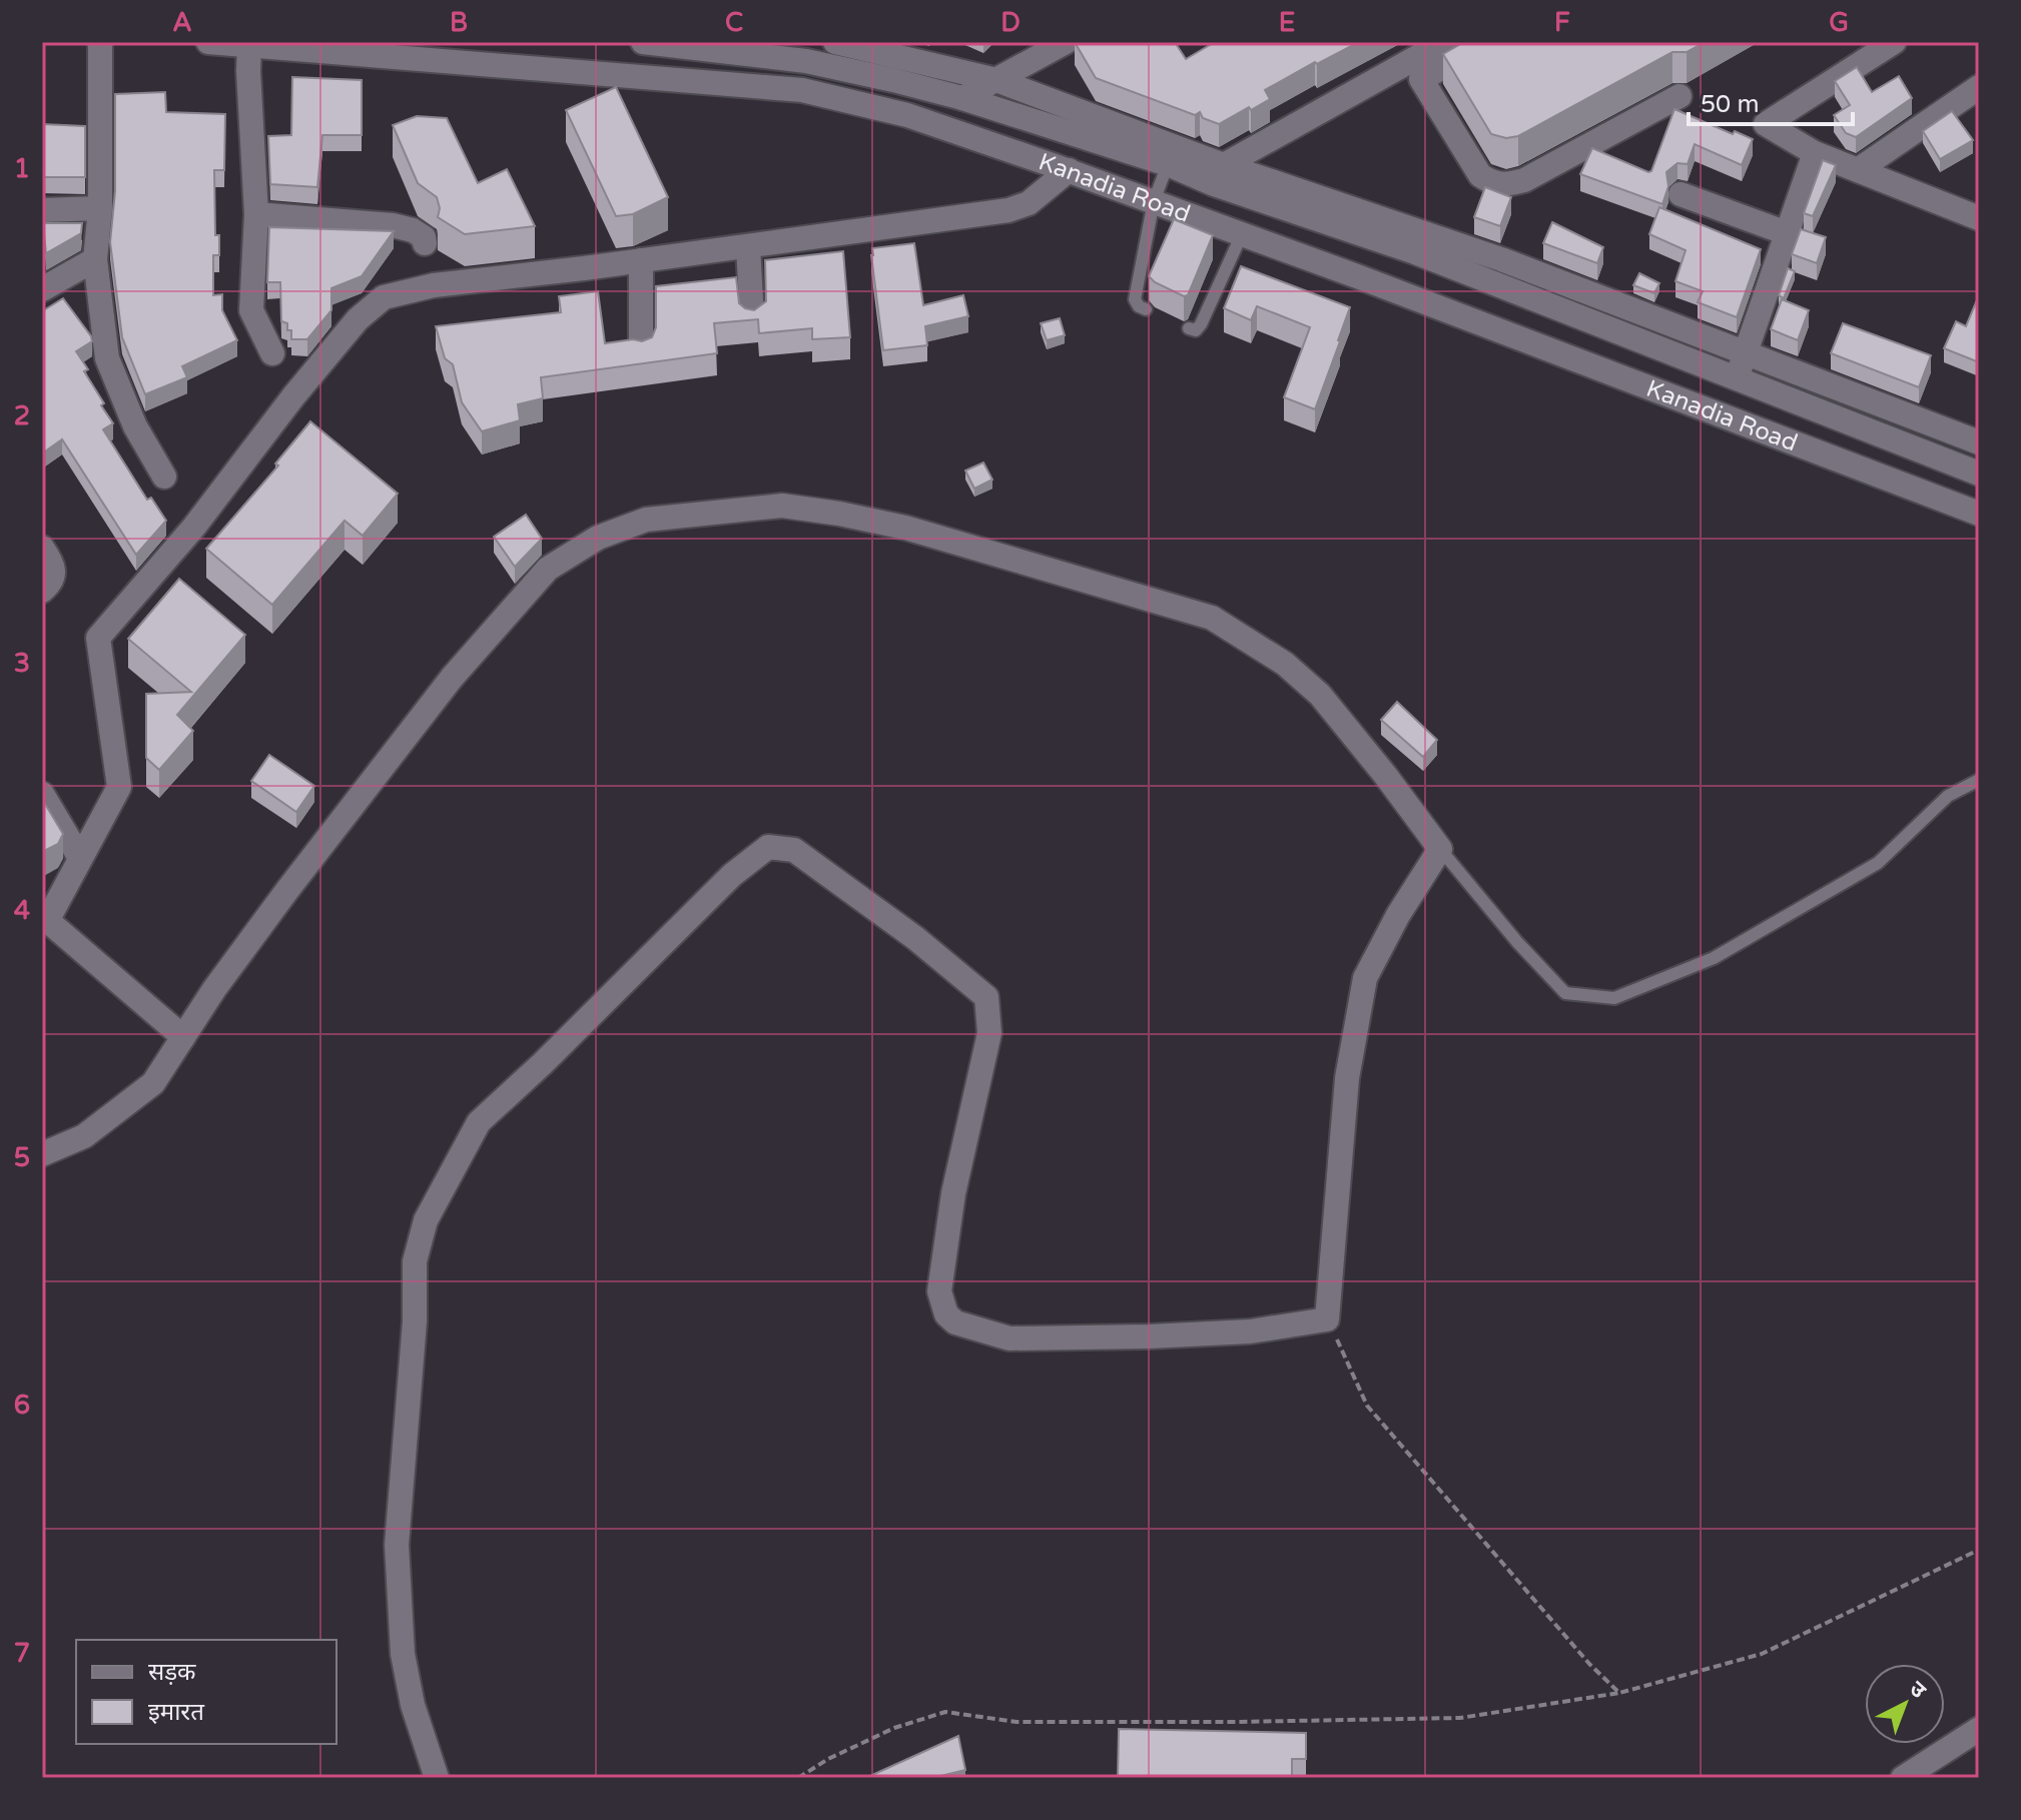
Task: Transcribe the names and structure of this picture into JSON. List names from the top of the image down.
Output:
{
  "streets": {
    "street": ["Kanadia Road"]
  },
  "legend": ["सड़क", "इमारत"],
  "scale_bar": "50 m",
  "north": "top right",
  "grid": {
    "columns": [
      "A",
      "B",
      "C",
      "D",
      "E",
      "F",
      "G"
    ],
    "rows": [
      "1",
      "2",
      "3",
      "4",
      "5",
      "6",
      "7"
    ]
  }
}
